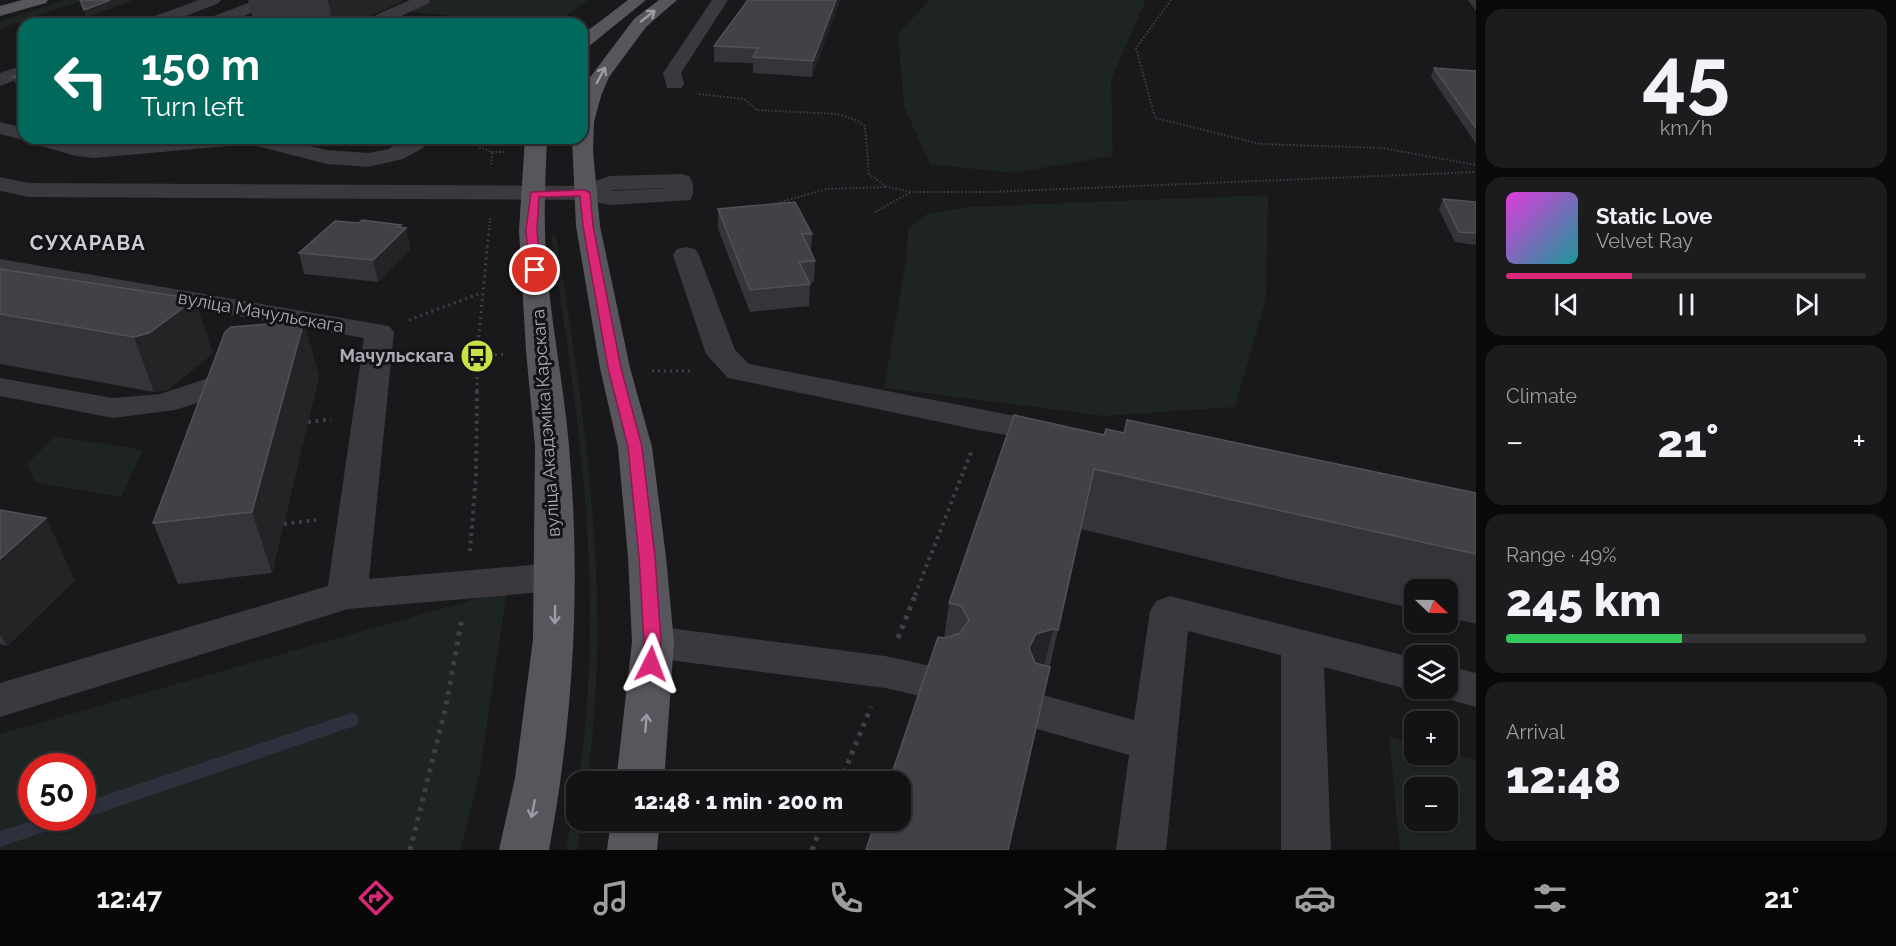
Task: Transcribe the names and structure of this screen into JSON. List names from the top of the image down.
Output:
{
  "streets": {
    "main road": ["вуліца Акадэміка Карскага"],
    "street": ["вуліца Мачульскага"]
  },
  "districts": ["СУХАРАВА"],
  "places": {
    "bus stop": ["Мачульскага"]
  },
  "north": "right",
  "page": {
    "tile": [
      ["45", "km/h"],
      "Climate",
      ["Range · 49%", "245 km"],
      ["Arrival", "12:48"]
    ],
    "turn": ["150 m", "Turn left"],
    "song": ["Static Love", "Velvet Ray"],
    "heat": ["−", "21°", "+"],
    "map_buttons": ["+", "−"],
    "limit": "50",
    "trip": "12:48 · 1 min · 200 m",
    "tabs": ["12:47", "21°"]
  }
}
